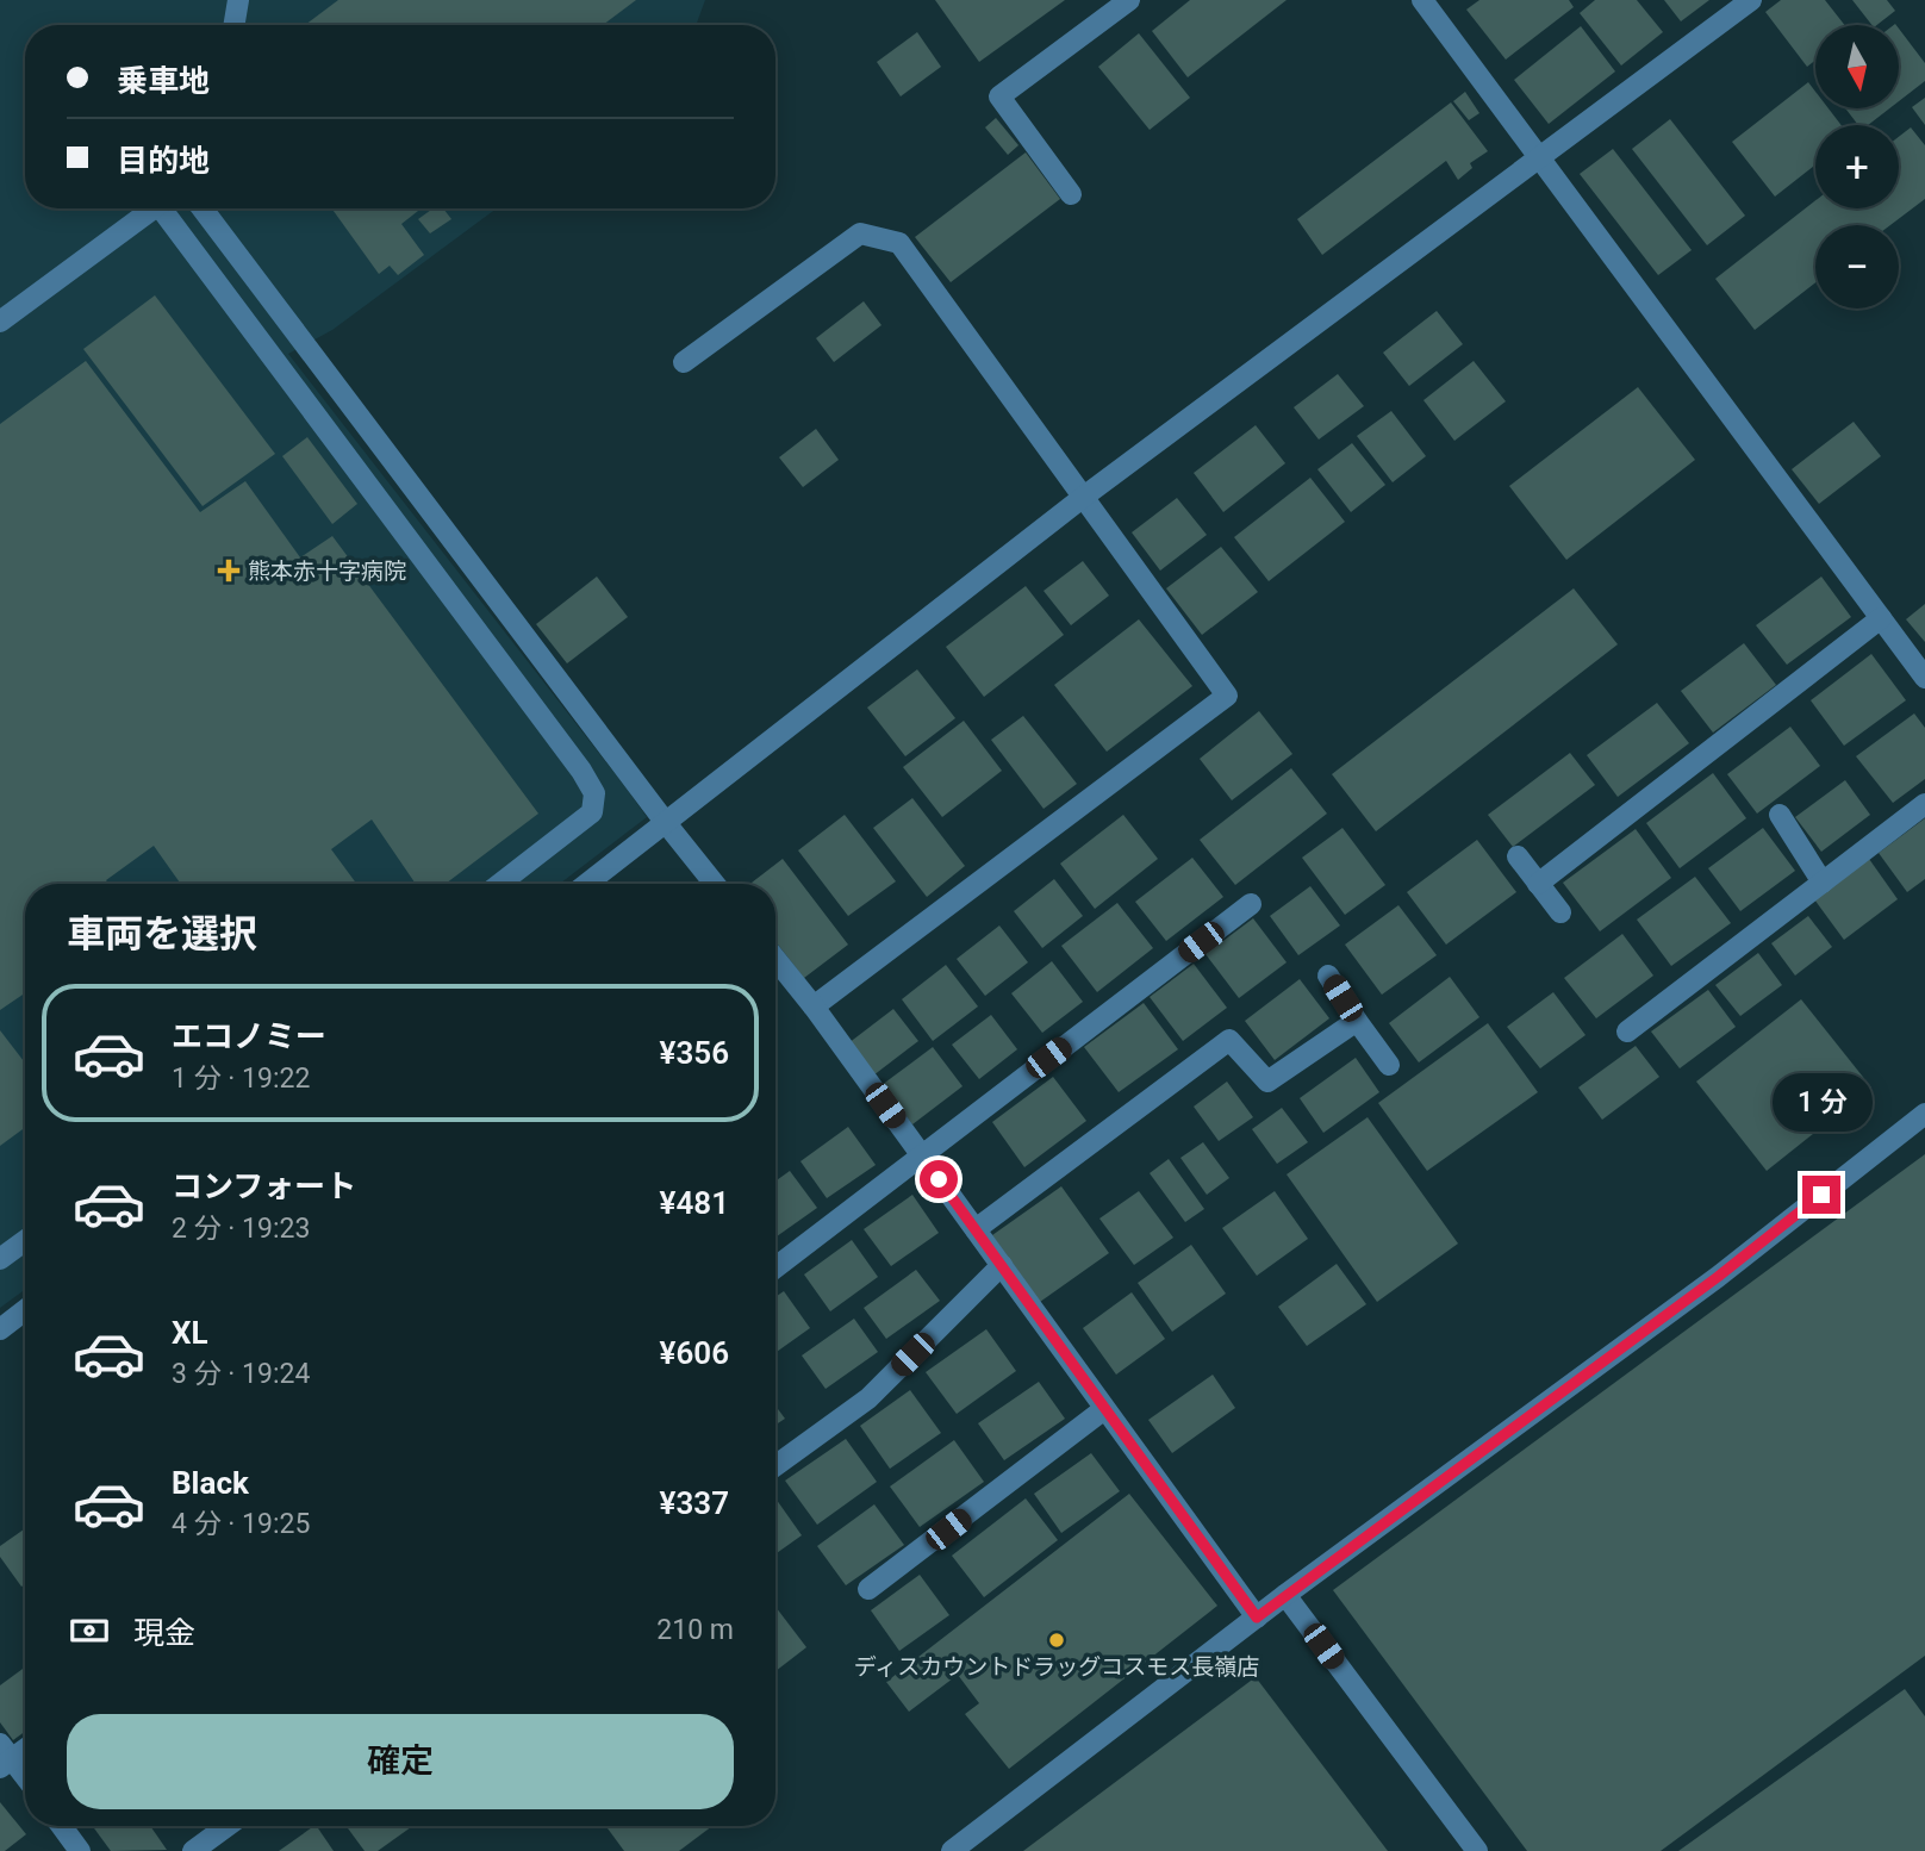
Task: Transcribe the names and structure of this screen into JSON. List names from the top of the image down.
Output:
{
  "places": {
    "health": ["熊本赤十字病院"],
    "other": ["ディスカウントドラッグコスモス長嶺店"]
  },
  "north": "bottom",
  "page": {
    "map_buttons": ["+", "−"],
    "banner": ["乗車地", "目的地"],
    "heading": "車両を選択",
    "list": [
      {
        "name": "エコノミー",
        "note": "1 分 · 19:22",
        "value": "¥356"
      },
      {
        "name": "コンフォート",
        "note": "2 分 · 19:23",
        "value": "¥481"
      },
      {
        "name": "XL",
        "note": "3 分 · 19:24",
        "value": "¥606"
      },
      {
        "name": "Black",
        "note": "4 分 · 19:25",
        "value": "¥337"
      }
    ],
    "bubble": "1 分",
    "pay": ["現金", "210 m"],
    "buttons": "確定"
  }
}
